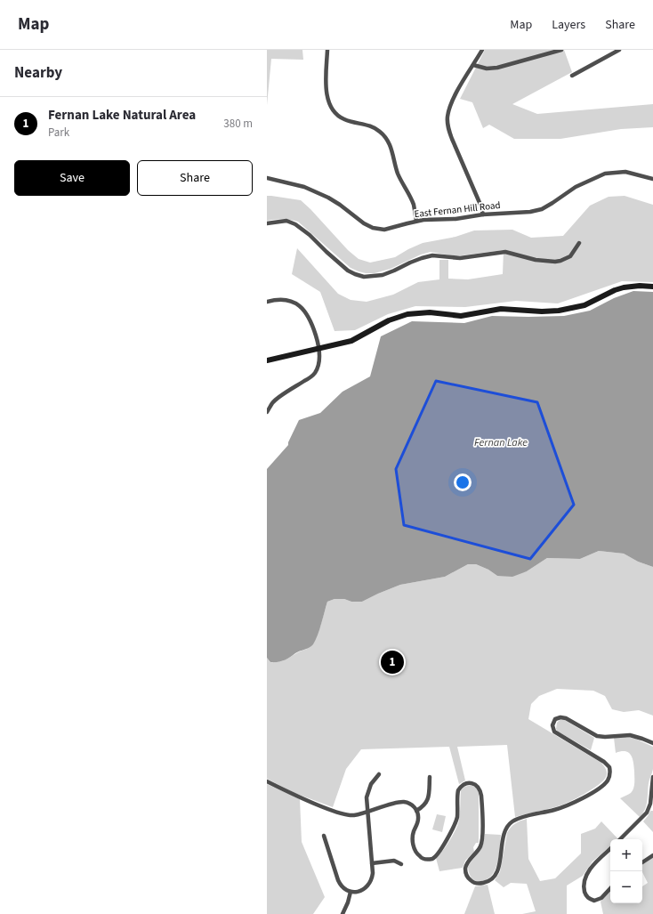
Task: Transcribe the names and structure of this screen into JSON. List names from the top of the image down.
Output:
{
  "streets": {
    "street": ["East Fernan Hill Road"]
  },
  "water": ["Fernan Lake"],
  "page": {
    "header": "Map",
    "nav": ["Map", "Layers", "Share"],
    "heading": "Nearby",
    "list": [
      {
        "mark": "1",
        "name": "Fernan Lake Natural Area",
        "note": "Park",
        "value": "380 m"
      }
    ],
    "buttons": ["Save", "Share"],
    "pins": "1",
    "map_buttons": ["+", "−"]
  }
}
